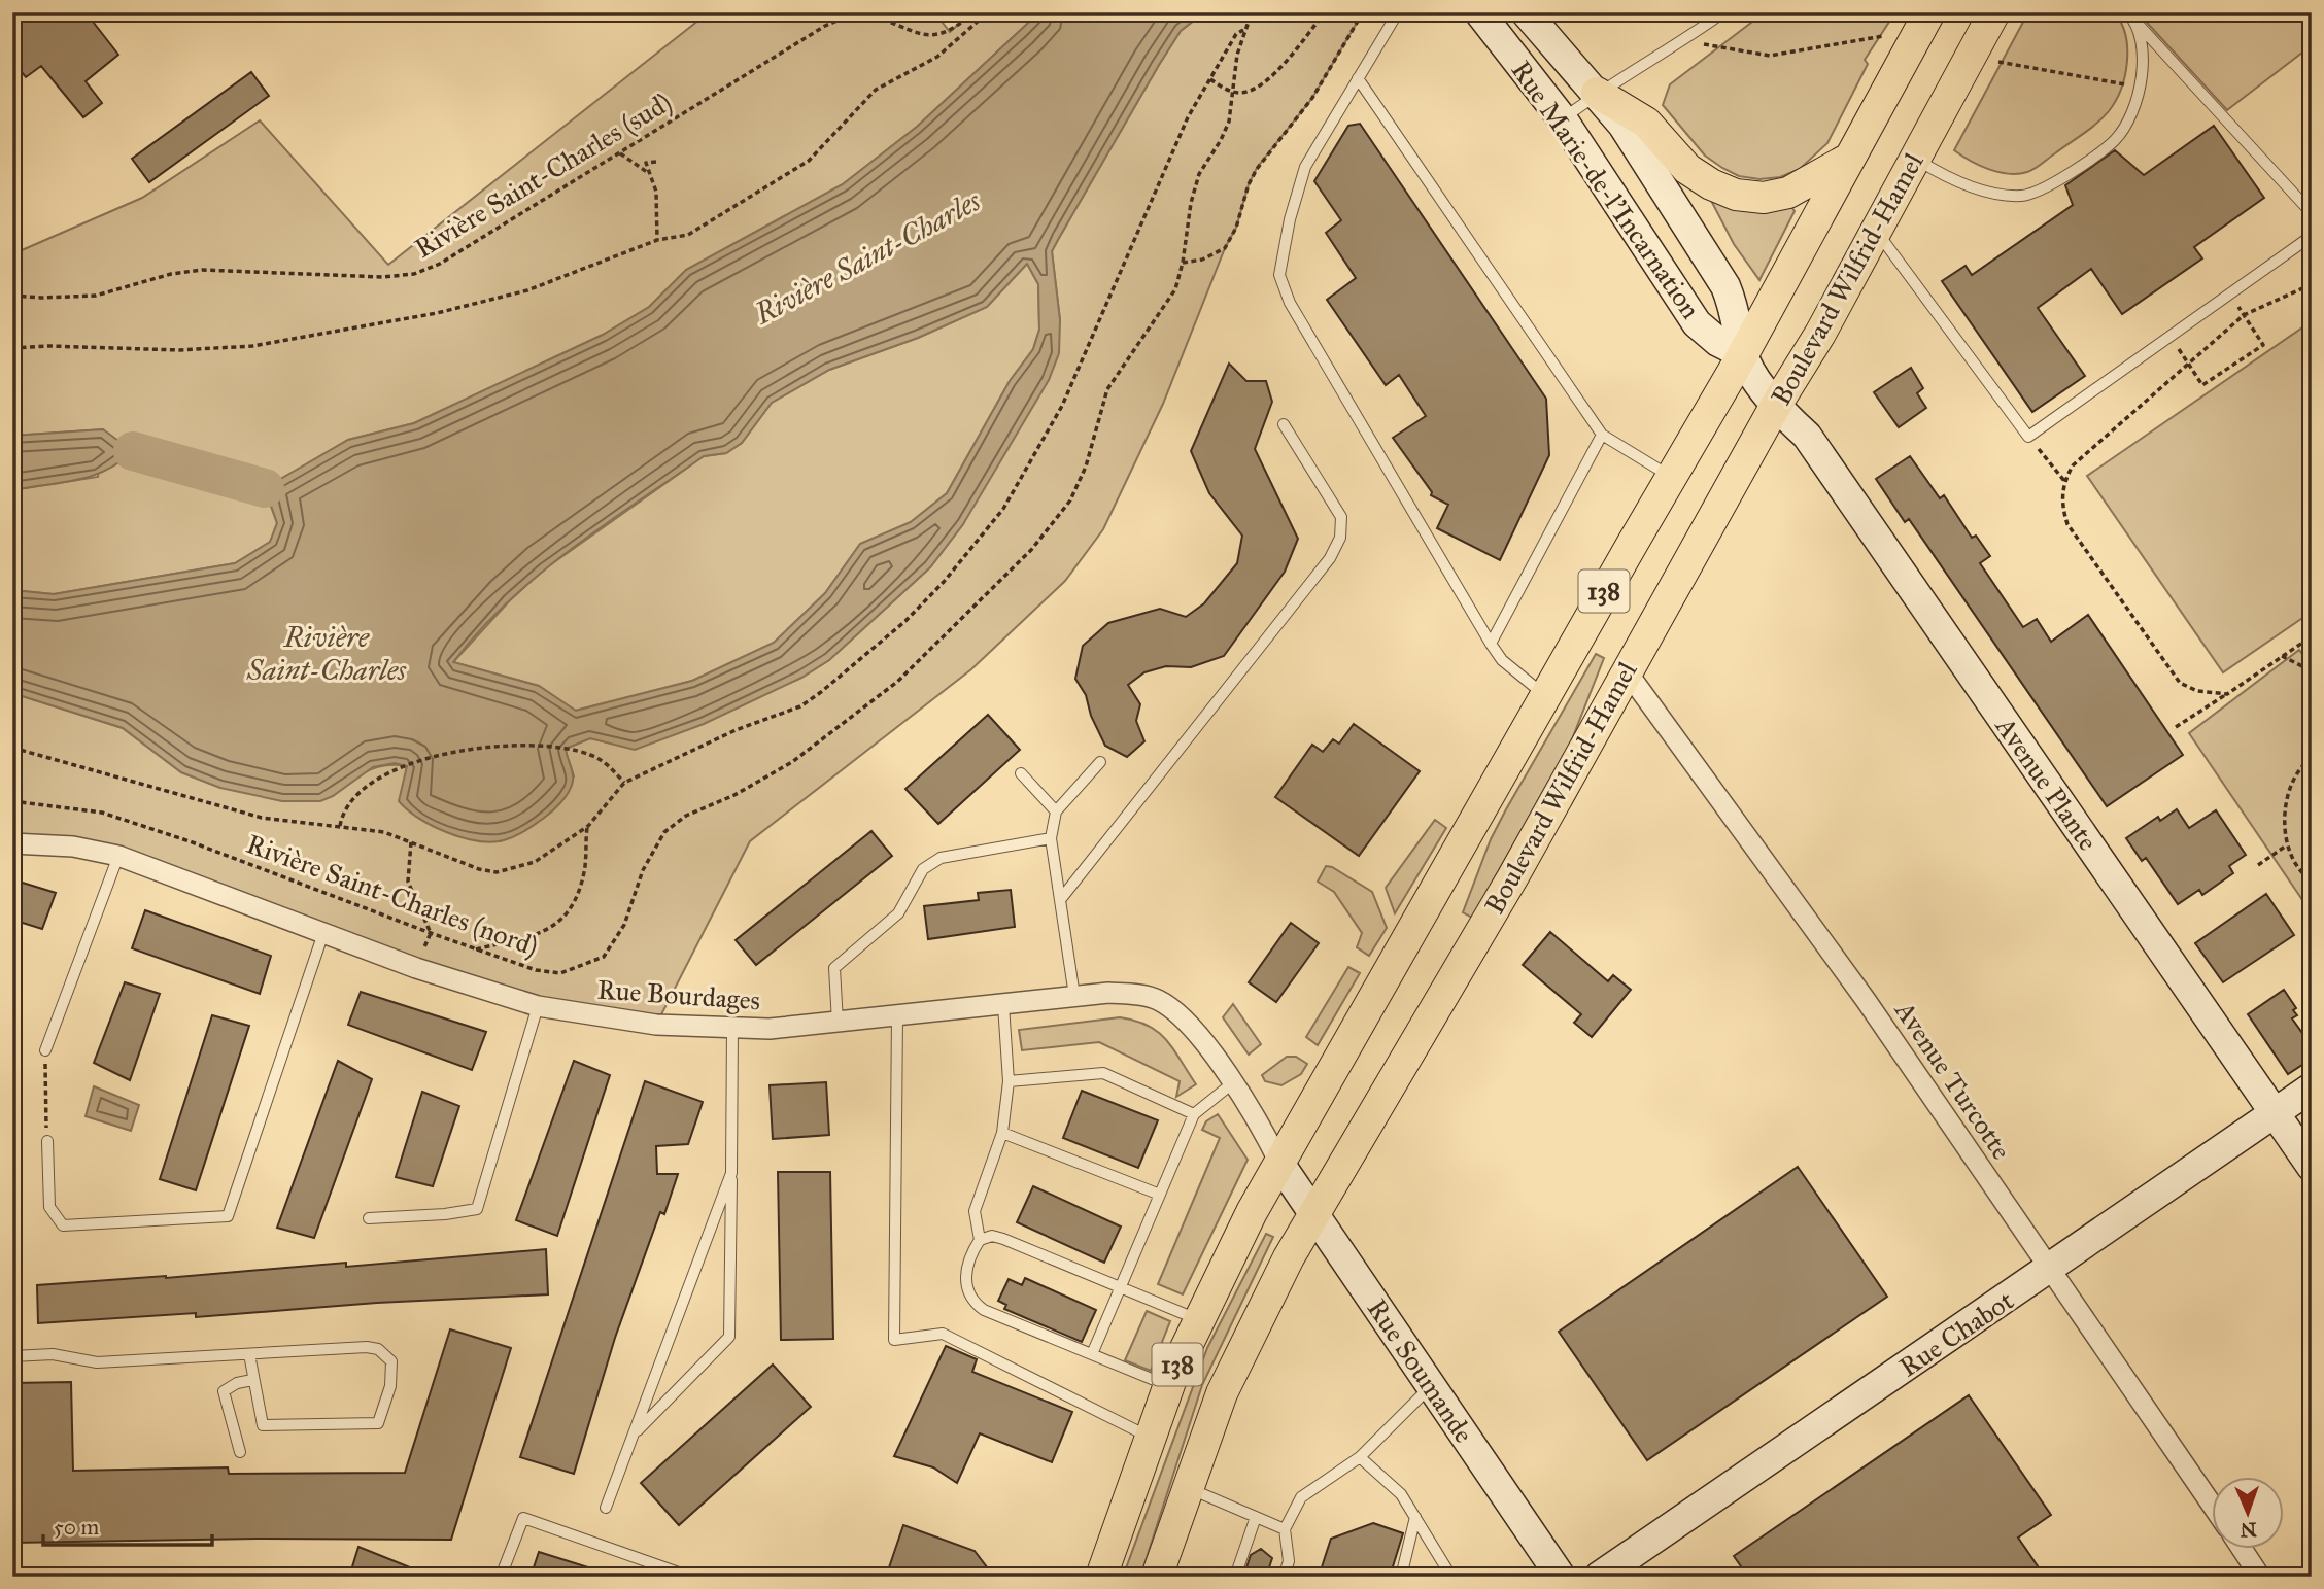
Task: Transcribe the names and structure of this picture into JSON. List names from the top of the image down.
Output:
{
  "streets": {
    "main road": ["Boulevard Wilfrid-Hamel", "138"],
    "street": [
      "Rue Marie-de-l'Incarnation",
      "Avenue Plante",
      "Rue Bourdages",
      "Avenue Turcotte",
      "Rue Chabot",
      "Rue Soumande"
    ],
    "path": ["Rivière Saint-Charles (sud)", "Rivière Saint-Charles (nord)"]
  },
  "crossings": [
    ["Rue Marie-de-l'Incarnation", "Boulevard Wilfrid-Hamel"],
    ["Rue Marie-de-l'Incarnation", "Avenue Plante"],
    ["Boulevard Wilfrid-Hamel", "Avenue Plante"],
    ["Boulevard Wilfrid-Hamel", "Rue Bourdages"],
    ["Boulevard Wilfrid-Hamel", "Avenue Turcotte"],
    ["Boulevard Wilfrid-Hamel", "Rue Soumande"],
    ["Avenue Plante", "Rue Chabot"],
    ["Rue Bourdages", "Rue Soumande"],
    ["Avenue Turcotte", "Rue Chabot"]
  ],
  "water": ["Rivière Saint-Charles"],
  "scale_bar": "50 m",
  "north": "bottom"
}
